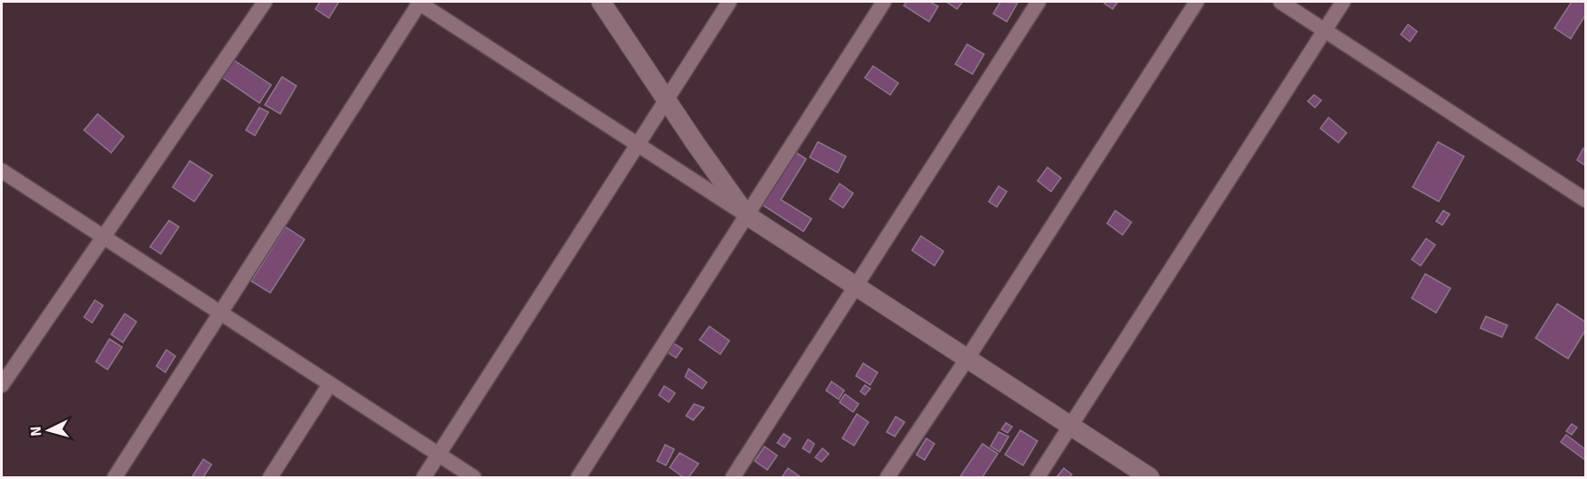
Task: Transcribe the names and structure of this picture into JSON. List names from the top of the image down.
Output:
{
  "north": "left"
}
